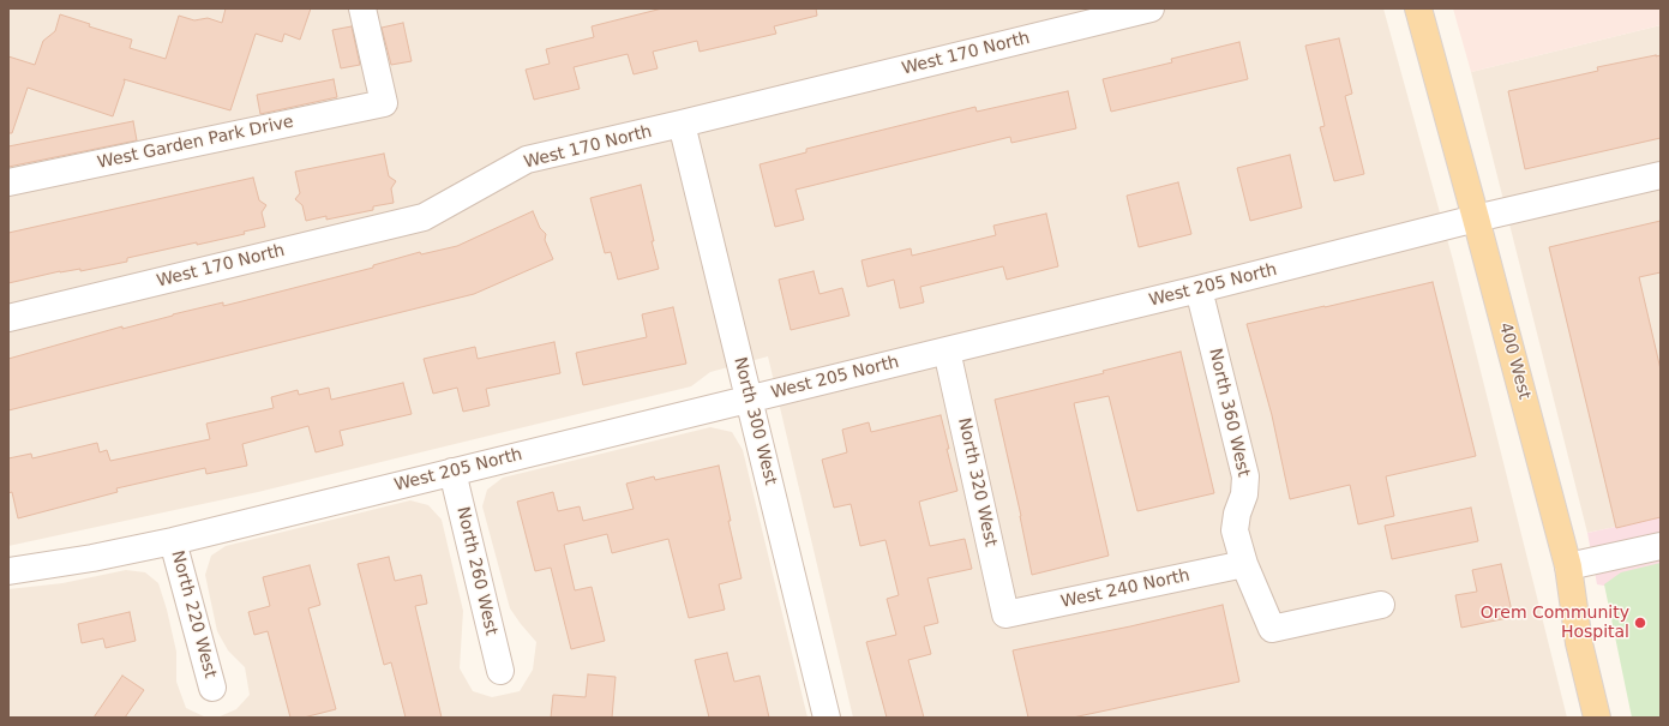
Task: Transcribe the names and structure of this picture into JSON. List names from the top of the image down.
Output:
{
  "streets": {
    "main road": ["400 West"],
    "street": [
      "West 170 North",
      "West Garden Park Drive",
      "West 205 North",
      "North 360 West",
      "North 300 West",
      "North 320 West",
      "North 260 West",
      "West 240 North",
      "North 220 West"
    ]
  },
  "crossings": [
    ["West 170 North", "North 300 West"],
    ["West 205 North", "400 West"],
    ["West 205 North", "North 360 West"],
    ["West 205 North", "North 300 West"],
    ["West 205 North", "North 320 West"],
    ["West 205 North", "North 260 West"],
    ["West 205 North", "North 220 West"],
    ["North 360 West", "West 240 North"],
    ["North 320 West", "West 240 North"]
  ],
  "places": ["Orem Community Hospital"]
}
